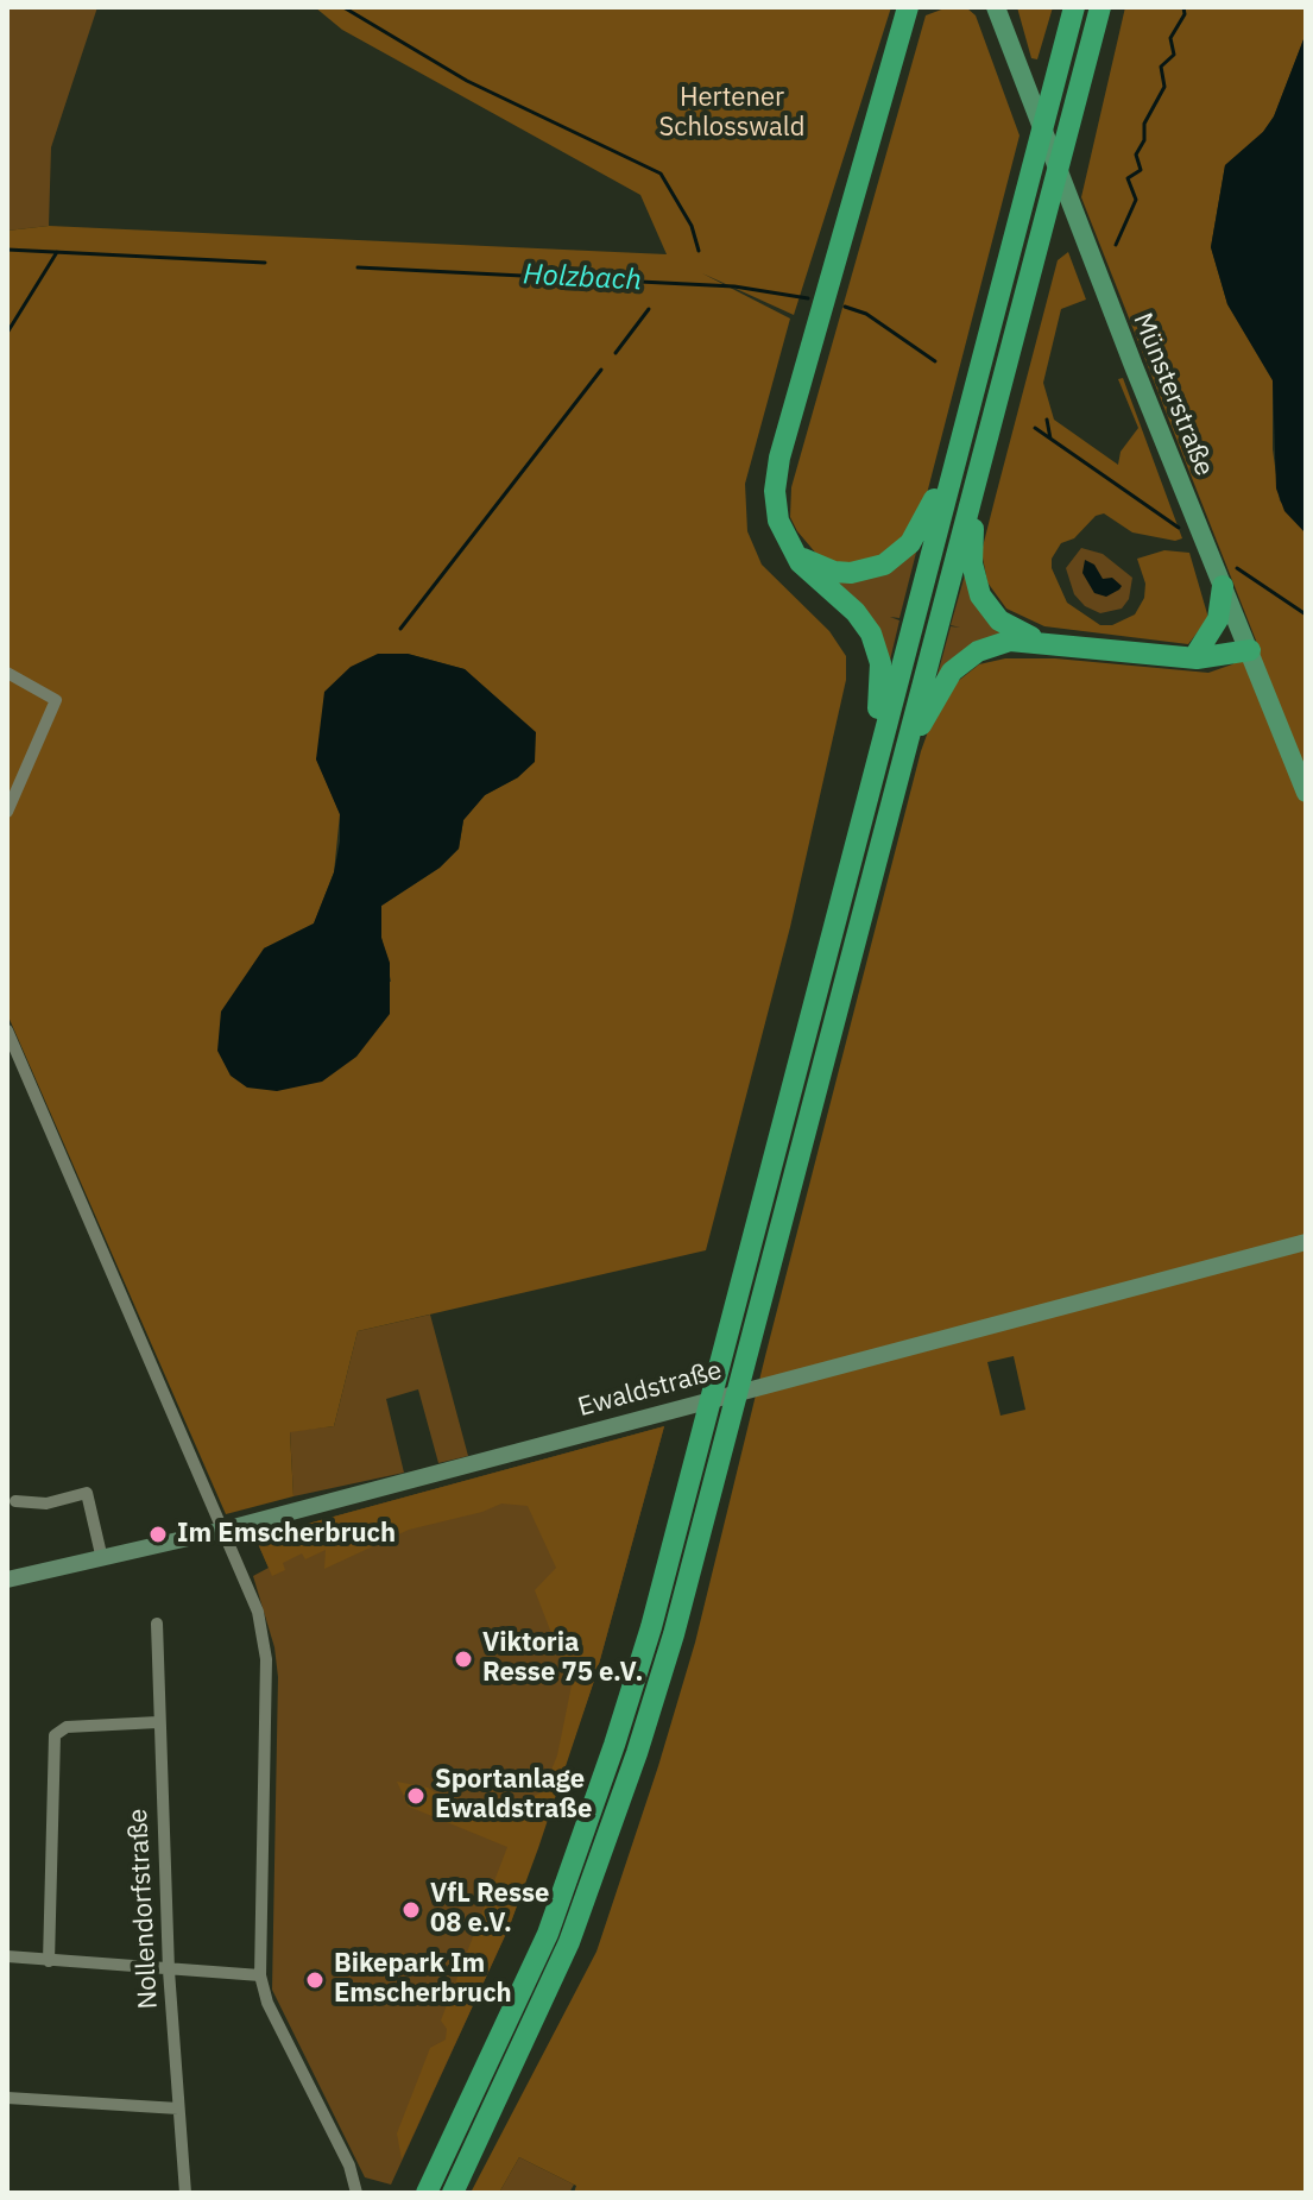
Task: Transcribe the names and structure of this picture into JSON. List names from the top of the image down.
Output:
{
  "streets": {
    "main road": ["Münsterstraße", "Ewaldstraße"],
    "street": ["Nollendorfstraße"]
  },
  "water": ["Holzbach"],
  "parks": ["Hertener Schlosswald"],
  "places": [
    "Im Emscherbruch",
    "Viktoria Resse 75 e.V.",
    "Sportanlage Ewaldstraße",
    "VfL Resse 08 e.V.",
    "Bikepark Im Emscherbruch"
  ]
}
